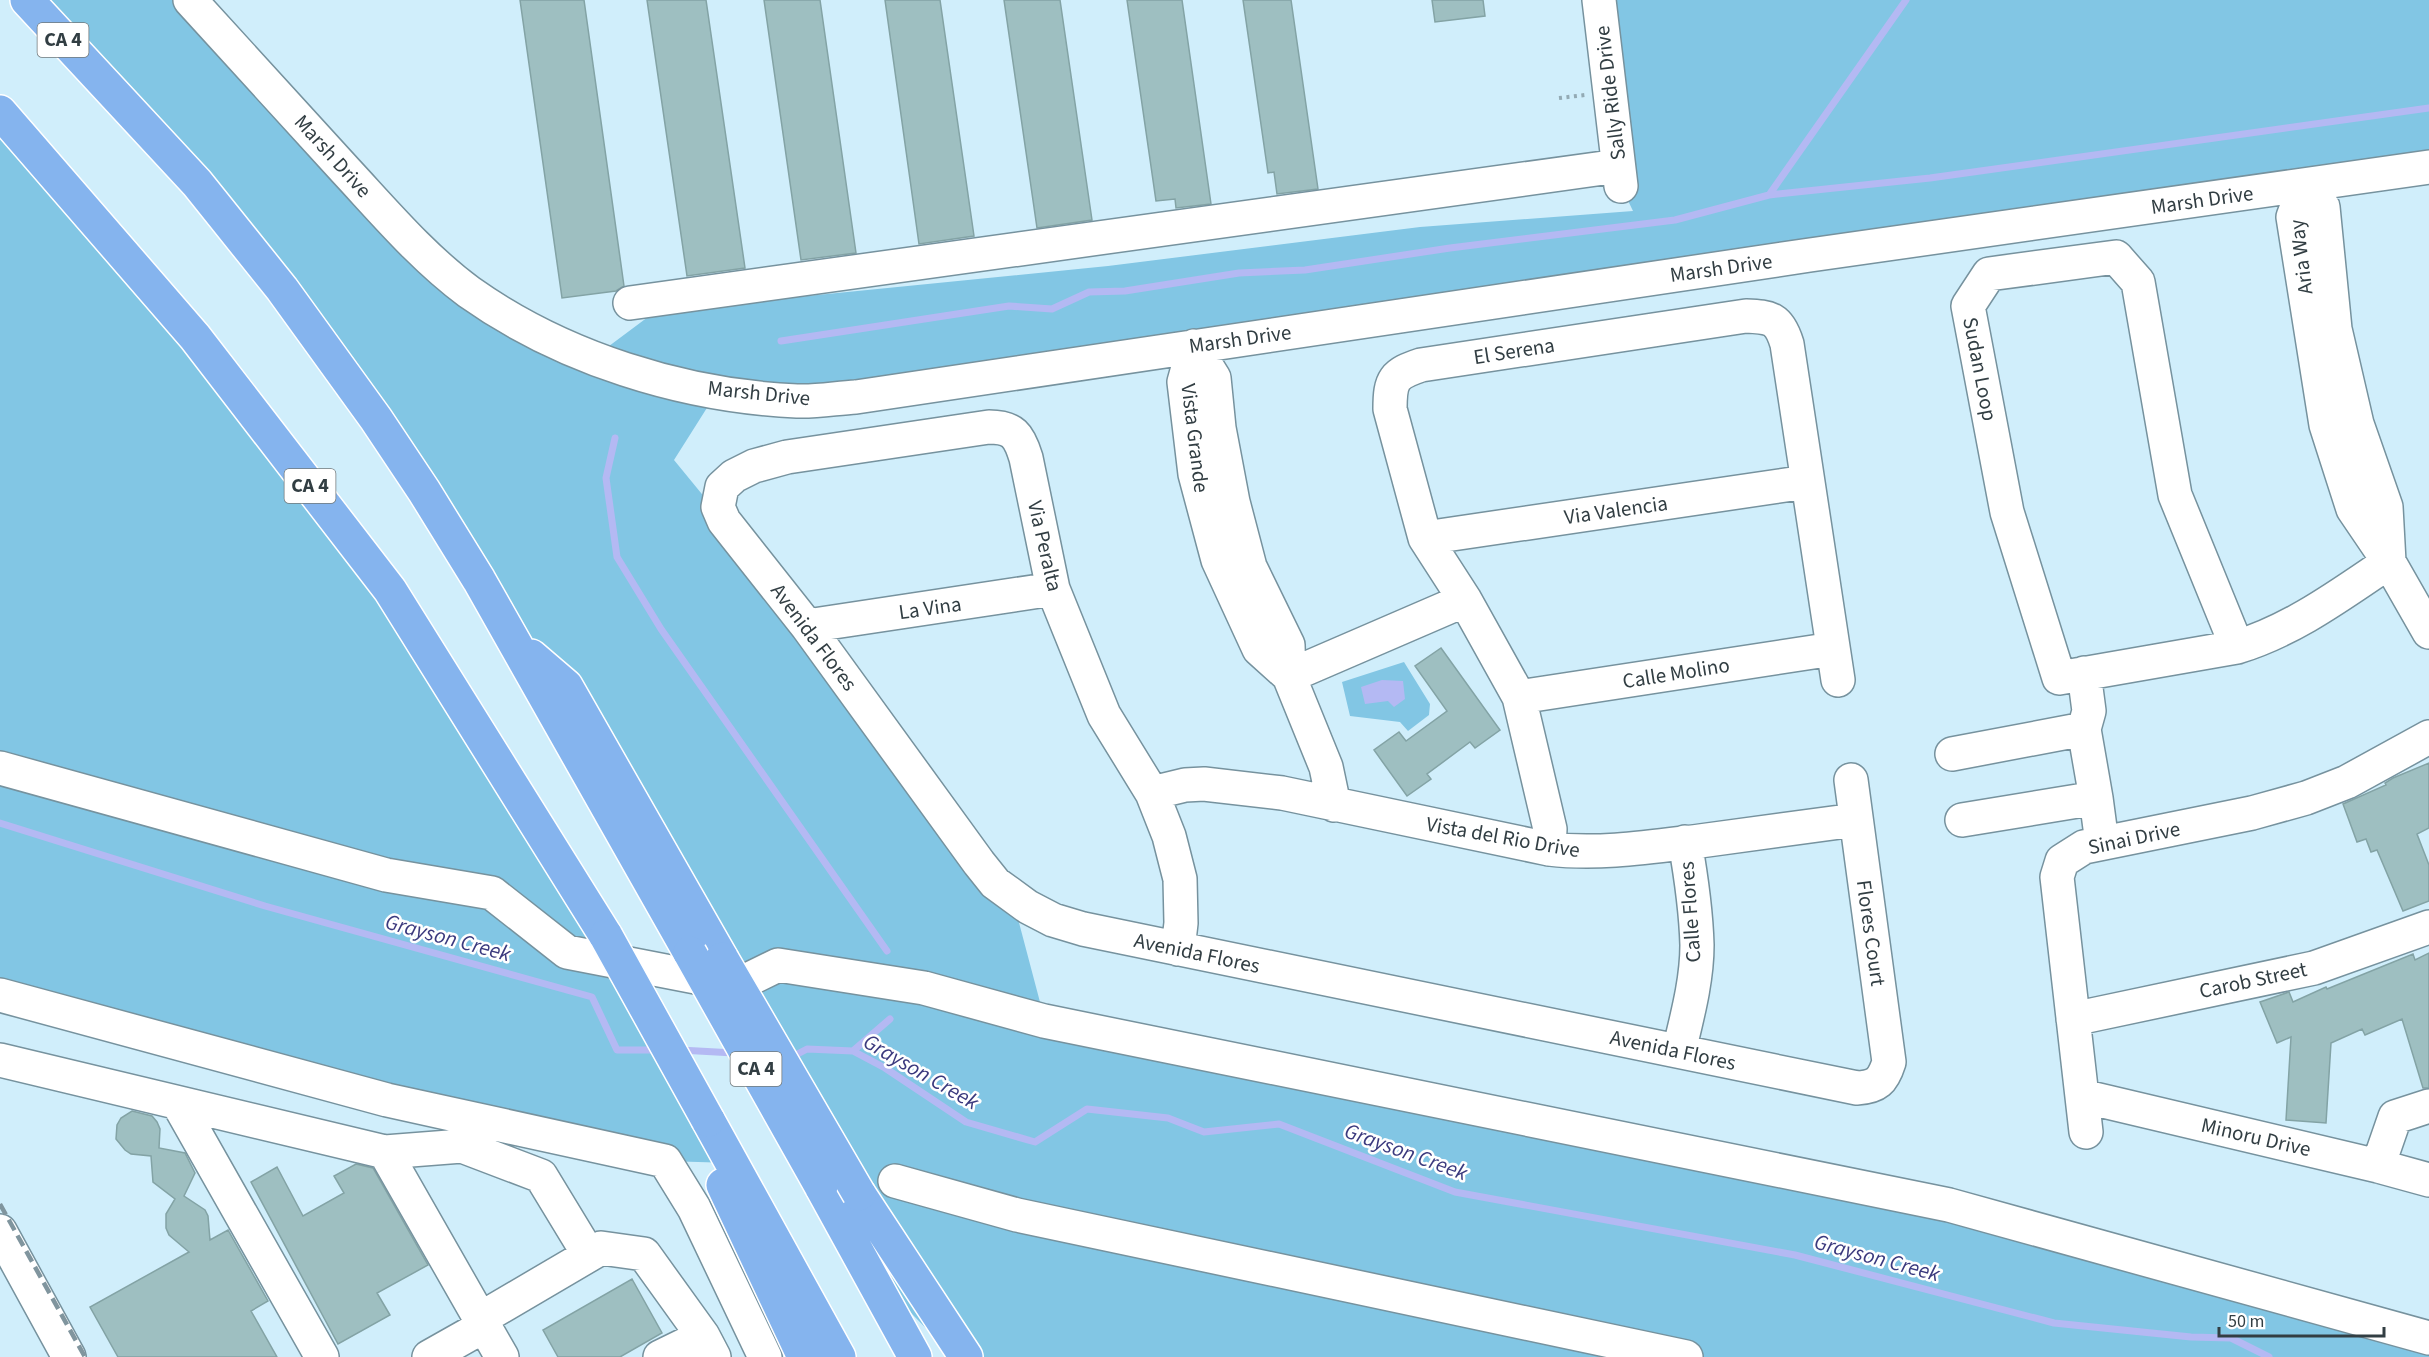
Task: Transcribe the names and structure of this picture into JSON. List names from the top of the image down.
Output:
{
  "streets": {
    "highway": ["CA 4"],
    "street": [
      "Sally Ride Drive",
      "Marsh Drive",
      "Aria Way",
      "El Serena",
      "Sudan Loop",
      "Vista Grande",
      "Via Valencia",
      "Via Peralta",
      "La Vina",
      "Avenida Flores",
      "Calle Molino",
      "Vista del Rio Drive",
      "Sinai Drive",
      "Calle Flores",
      "Flores Court",
      "Carob Street",
      "Minoru Drive"
    ]
  },
  "crossings": [
    ["Marsh Drive", "Aria Way"],
    ["Marsh Drive", "Vista Grande"],
    ["Aria Way", "Sudan Loop"],
    ["El Serena", "Via Valencia"],
    ["El Serena", "Calle Molino"],
    ["El Serena", "Vista del Rio Drive"],
    ["Vista Grande", "Vista del Rio Drive"],
    ["Via Peralta", "La Vina"],
    ["Via Peralta", "Avenida Flores"],
    ["Via Peralta", "Vista del Rio Drive"],
    ["La Vina", "Avenida Flores"],
    ["Avenida Flores", "Calle Flores"],
    ["Avenida Flores", "Flores Court"],
    ["Vista del Rio Drive", "Calle Flores"],
    ["Vista del Rio Drive", "Flores Court"],
    ["Sinai Drive", "Carob Street"],
    ["Sinai Drive", "Minoru Drive"]
  ],
  "water": ["Grayson Creek"],
  "scale_bar": "50 m"
}
